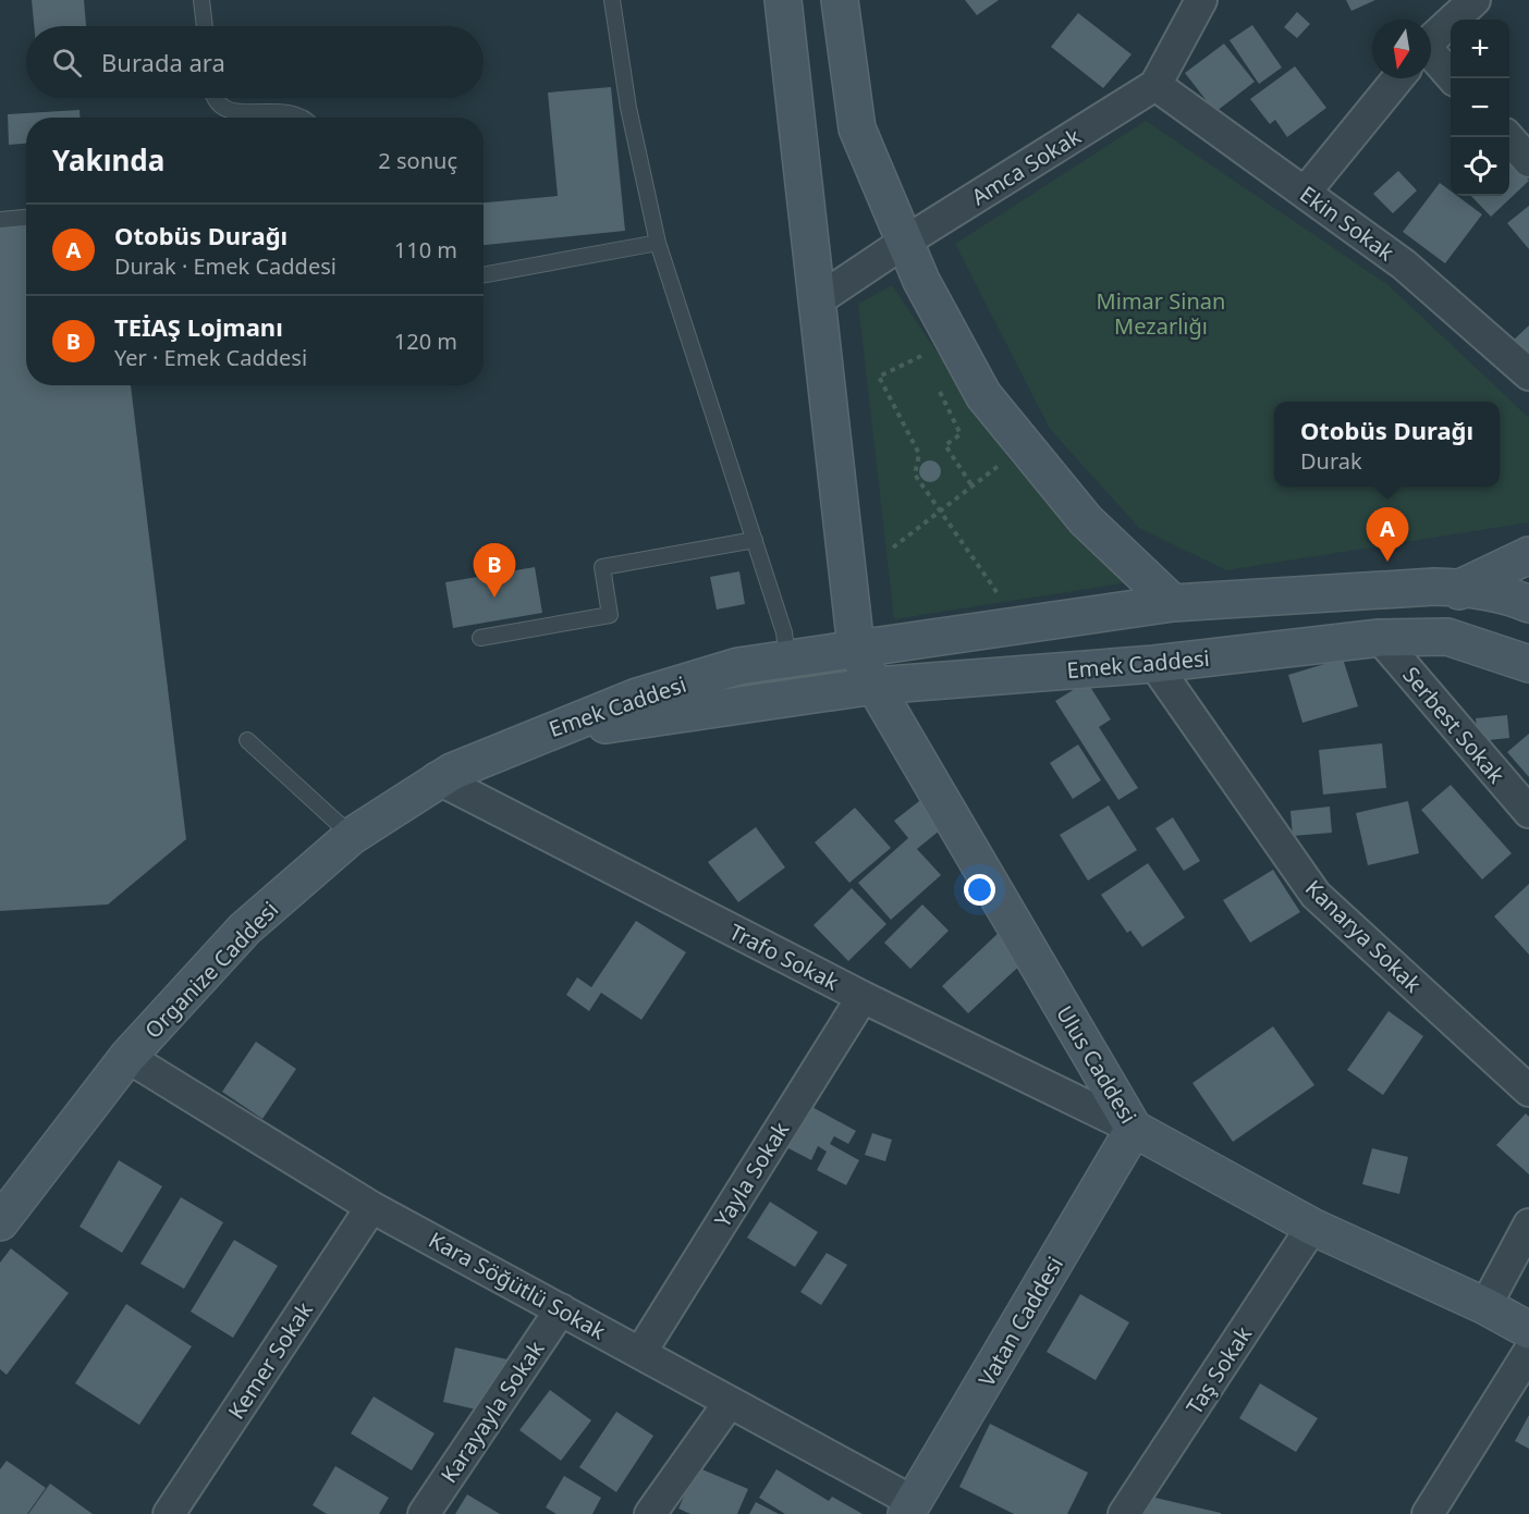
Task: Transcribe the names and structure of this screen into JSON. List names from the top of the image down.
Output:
{
  "streets": {
    "street": [
      "Amca Sokak",
      "Ekin Sokak",
      "Emek Caddesi",
      "Serbest Sokak",
      "Kanarya Sokak",
      "Trafo Sokak",
      "Organize Caddesi",
      "Ulus Caddesi",
      "Yayla Sokak",
      "Kara Söğütlü Sokak",
      "Vatan Caddesi",
      "Kemer Sokak",
      "Taş Sokak",
      "Karayayla Sokak"
    ]
  },
  "crossings": [
    ["Amca Sokak", "Ekin Sokak"],
    ["Amca Sokak", "Ulus Caddesi"],
    ["Emek Caddesi", "Serbest Sokak"],
    ["Emek Caddesi", "Kanarya Sokak"],
    ["Emek Caddesi", "Organize Caddesi"],
    ["Emek Caddesi", "Ulus Caddesi"],
    ["Trafo Sokak", "Organize Caddesi"],
    ["Trafo Sokak", "Ulus Caddesi"],
    ["Trafo Sokak", "Yayla Sokak"],
    ["Trafo Sokak", "Vatan Caddesi"],
    ["Organize Caddesi", "Kara Söğütlü Sokak"],
    ["Ulus Caddesi", "Vatan Caddesi"],
    ["Ulus Caddesi", "Taş Sokak"],
    ["Yayla Sokak", "Kara Söğütlü Sokak"],
    ["Kara Söğütlü Sokak", "Vatan Caddesi"],
    ["Kara Söğütlü Sokak", "Kemer Sokak"],
    ["Kara Söğütlü Sokak", "Karayayla Sokak"]
  ],
  "parks": ["Mimar Sinan Mezarlığı"],
  "north": "bottom",
  "page": {
    "map_buttons": ["+", "−"],
    "search": "Burada ara",
    "heading": ["Yakında", "2 sonuç"],
    "list": [
      {
        "mark": "A",
        "name": "Otobüs Durağı",
        "note": "Durak · Emek Caddesi",
        "value": "110 m"
      },
      {
        "mark": "B",
        "name": "TEİAŞ Lojmanı",
        "note": "Yer · Emek Caddesi",
        "value": "120 m"
      }
    ],
    "popup": ["Otobüs Durağı", "Durak"],
    "pins": ["A", "B"]
  }
}
